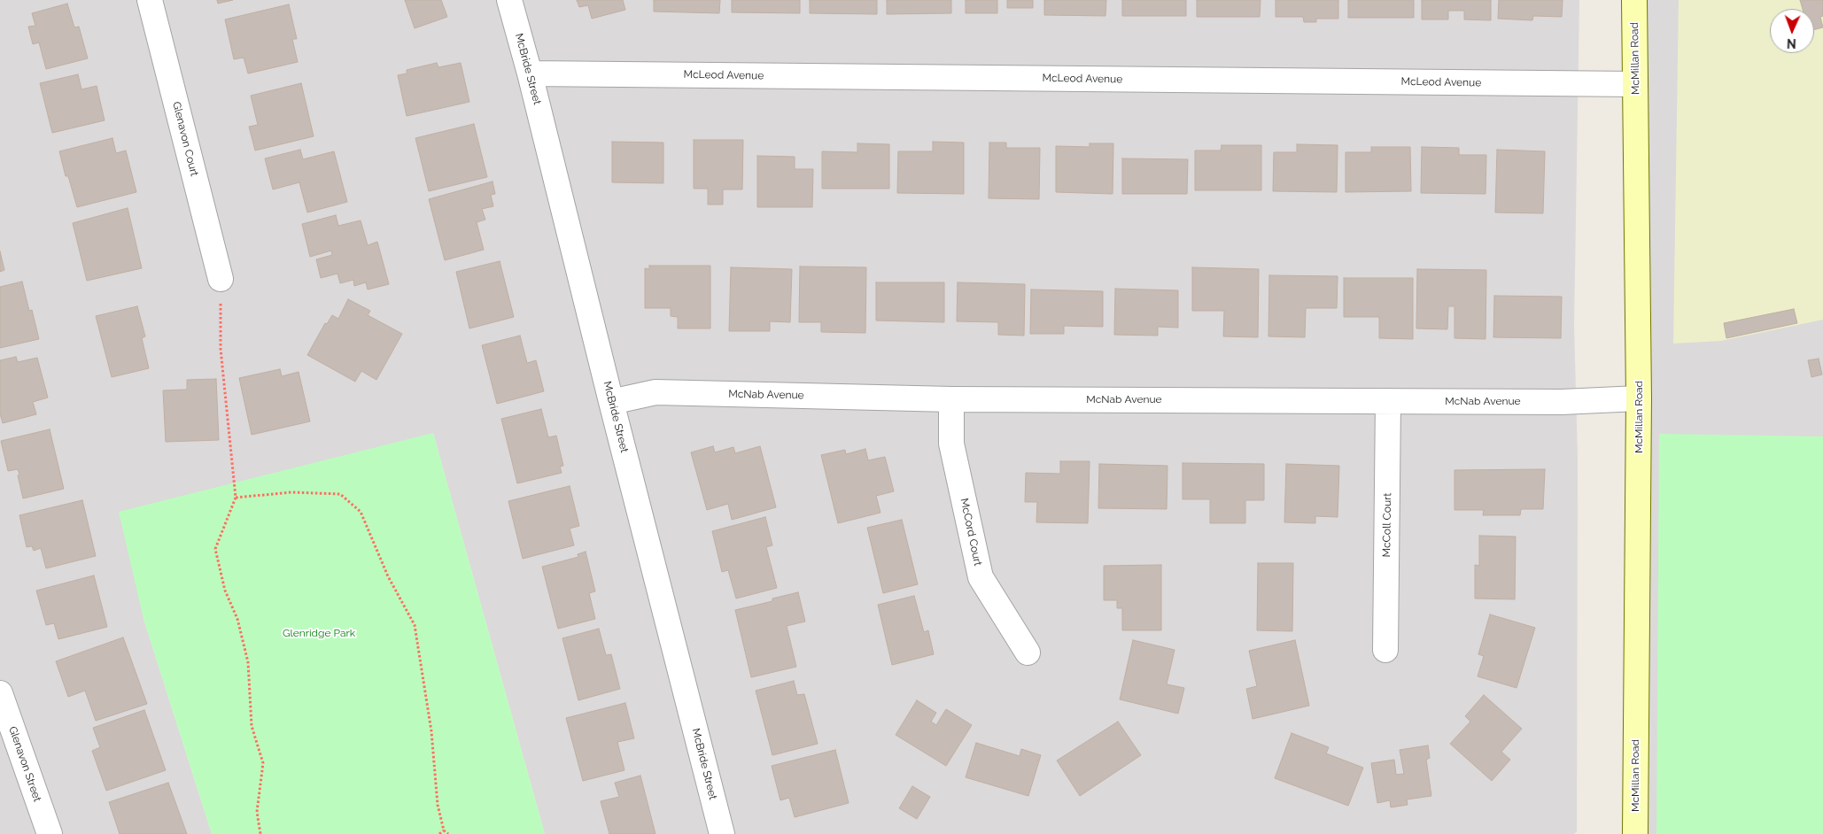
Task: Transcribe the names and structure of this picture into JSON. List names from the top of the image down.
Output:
{
  "streets": {
    "main road": ["McMillan Road"],
    "street": [
      "McBride Street",
      "McLeod Avenue",
      "Glenavon Court",
      "McNab Avenue",
      "McColl Court",
      "McCord Court",
      "Glenavon Street"
    ]
  },
  "crossings": [
    ["McMillan Road", "McLeod Avenue"],
    ["McMillan Road", "McNab Avenue"],
    ["McBride Street", "McLeod Avenue"],
    ["McBride Street", "McNab Avenue"],
    ["McNab Avenue", "McColl Court"],
    ["McNab Avenue", "McCord Court"]
  ],
  "parks": ["Glenridge Park"],
  "north": "bottom"
}
